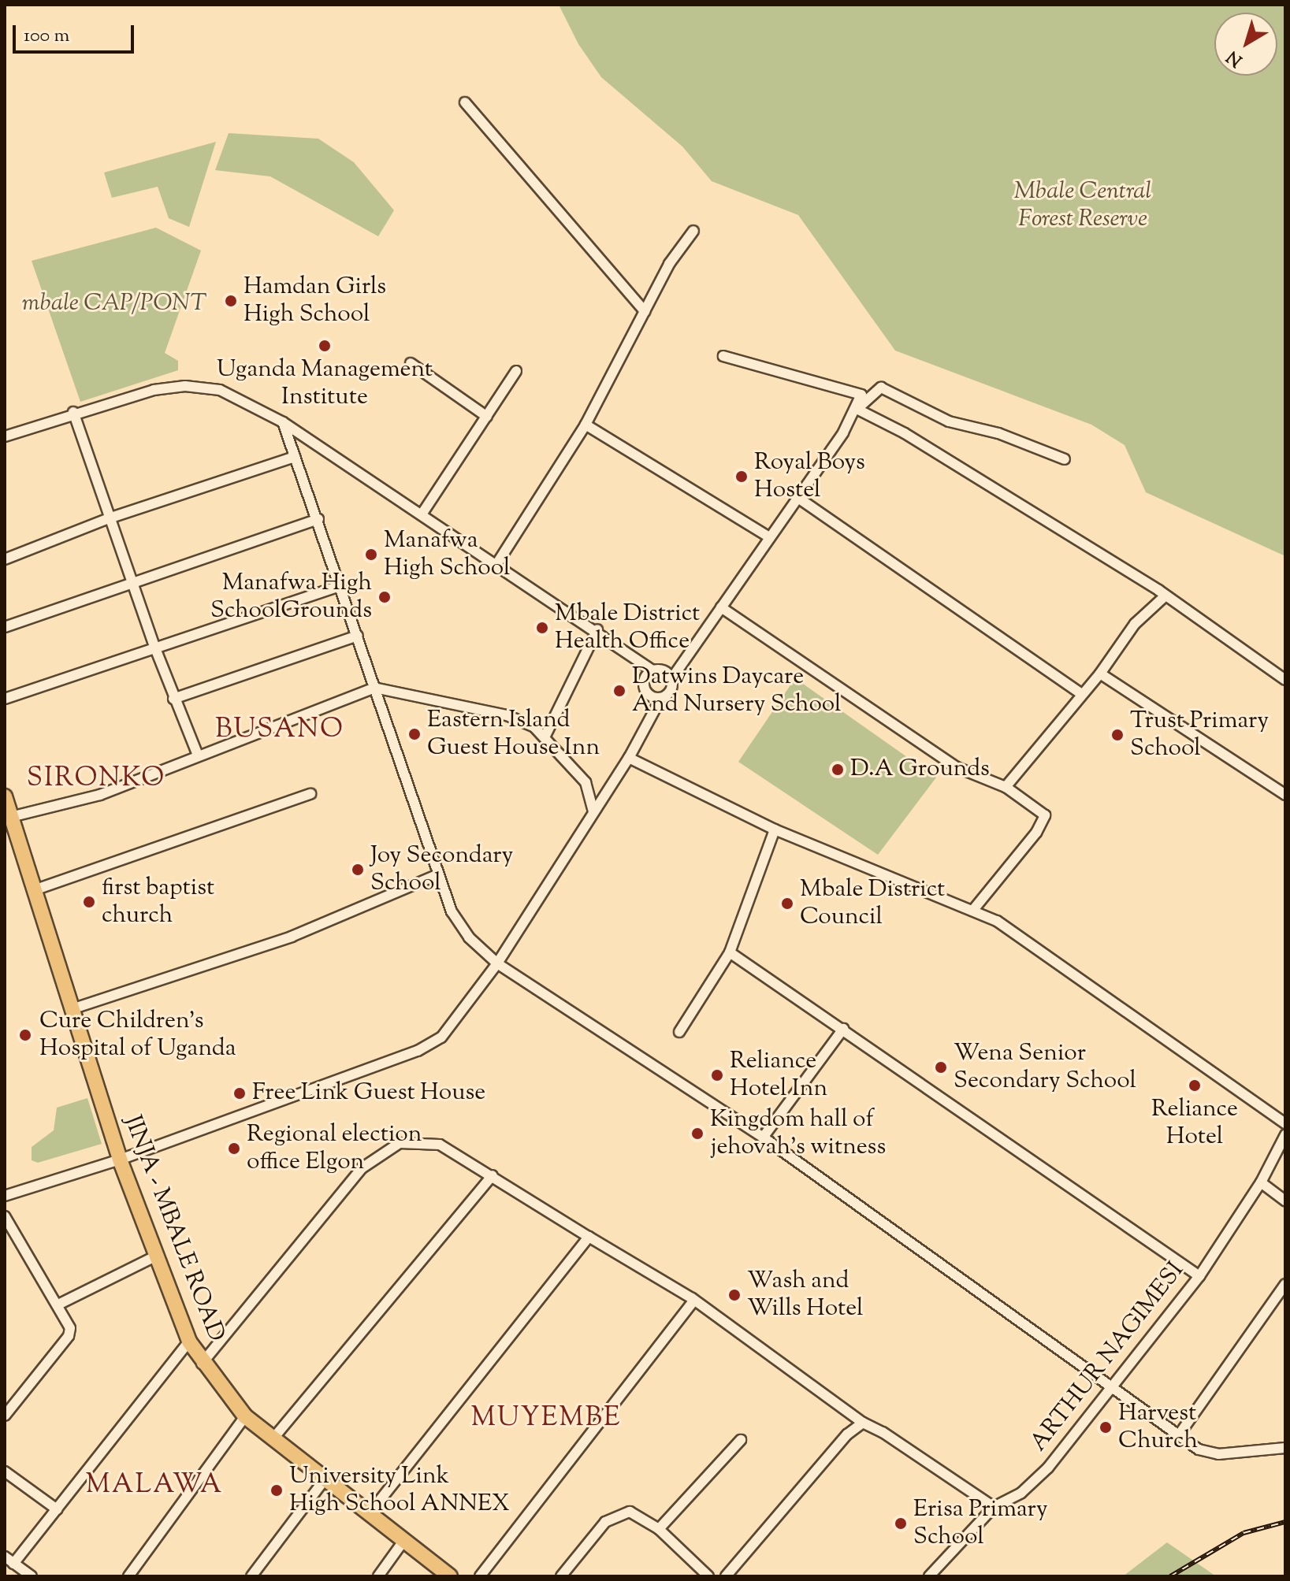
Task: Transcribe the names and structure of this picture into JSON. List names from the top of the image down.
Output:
{
  "streets": {
    "main road": ["JINJA - MBALE ROAD"],
    "street": ["ARTHUR NAGIMESI"]
  },
  "districts": [
    "BUSANO",
    "SIRONKO",
    "MUYEMBE",
    "MALAWA"
  ],
  "parks": ["Mbale Central Forest Reserve", "mbale CAP/PONT"],
  "places": [
    "Hamdan Girls High School",
    "Uganda Management Institute",
    "Royal Boys Hostel",
    "Manafwa High School",
    "Manafwa High SchoolGrounds",
    "Mbale District Health Office",
    "Datwins Daycare And Nursery School",
    "Eastern Island Guest House Inn",
    "Trust Primary School",
    "D.A Grounds",
    "Joy Secondary School",
    "first baptist church",
    "Mbale District Council",
    "Cure Children's Hospital of Uganda",
    "Wena Senior Secondary School",
    "Reliance Hotel Inn",
    "Reliance Hotel",
    "Free Link Guest House",
    "Kingdom hall of jehovah's witness",
    "Regional election office Elgon",
    "Wash and Wills Hotel",
    "Harvest Church",
    "University Link High School ANNEX",
    "Erisa Primary School"
  ],
  "scale_bar": "100 m",
  "north": "bottom left"
}
